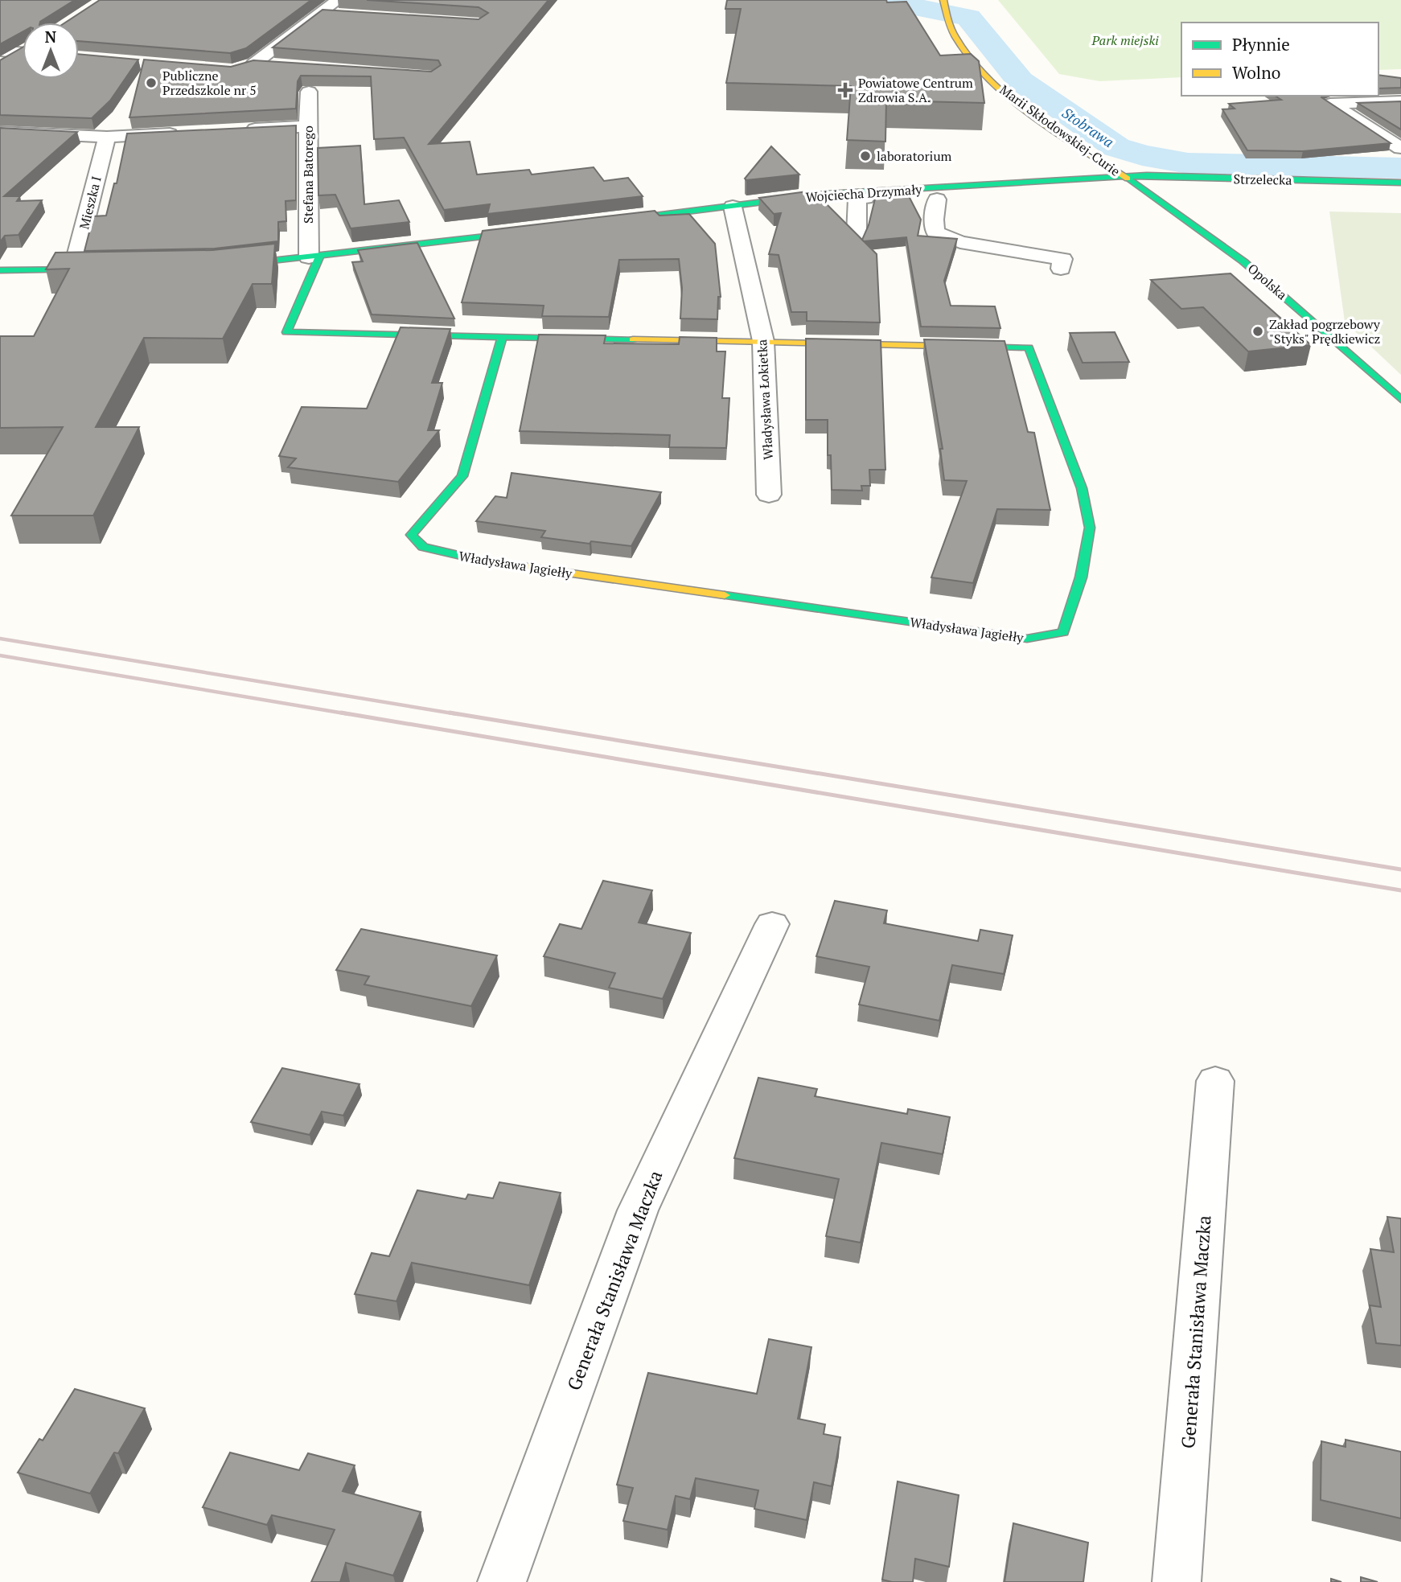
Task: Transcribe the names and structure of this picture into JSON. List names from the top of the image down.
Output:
{
  "streets": {
    "street": [
      "Marii Skłodowskiej-Curie",
      "Stefana Batorego",
      "Strzelecka",
      "Wojciecha Drzymały",
      "Mieszka I",
      "Opolska",
      "Władysława Łokietka",
      "Władysława Jagiełły",
      "Generała Stanisława Maczka"
    ]
  },
  "crossings": [
    ["Marii Skłodowskiej-Curie", "Strzelecka"],
    ["Marii Skłodowskiej-Curie", "Wojciecha Drzymały"],
    ["Marii Skłodowskiej-Curie", "Opolska"],
    ["Stefana Batorego", "Władysława Jagiełły"],
    ["Strzelecka", "Wojciecha Drzymały"],
    ["Strzelecka", "Opolska"],
    ["Wojciecha Drzymały", "Opolska"],
    ["Wojciecha Drzymały", "Władysława Łokietka"],
    ["Władysława Łokietka", "Władysława Jagiełły"]
  ],
  "water": ["Stobrawa"],
  "parks": ["Park miejski"],
  "places": {
    "other": ["Publiczne Przedszkole nr 5", "laboratorium", "Zakład pogrzebowy \"Styks\" Prędkiewicz"],
    "health": ["Powiatowe Centrum Zdrowia S.A."]
  },
  "legend": ["Płynnie", "Wolno"],
  "north": "top"
}
